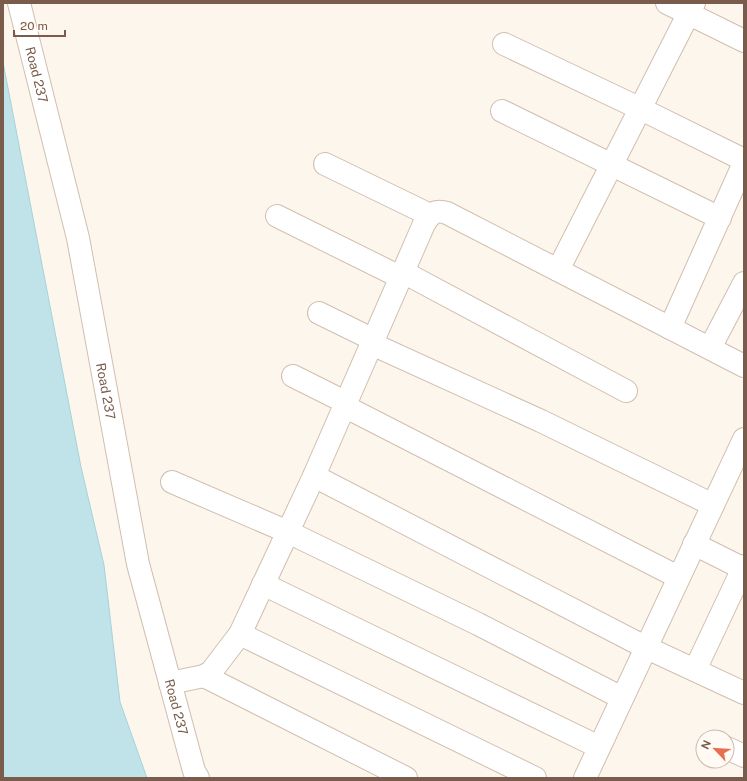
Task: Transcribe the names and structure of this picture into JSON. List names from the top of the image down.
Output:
{
  "streets": {
    "street": ["Road 237"]
  },
  "scale_bar": "20 m",
  "north": "top left"
}
